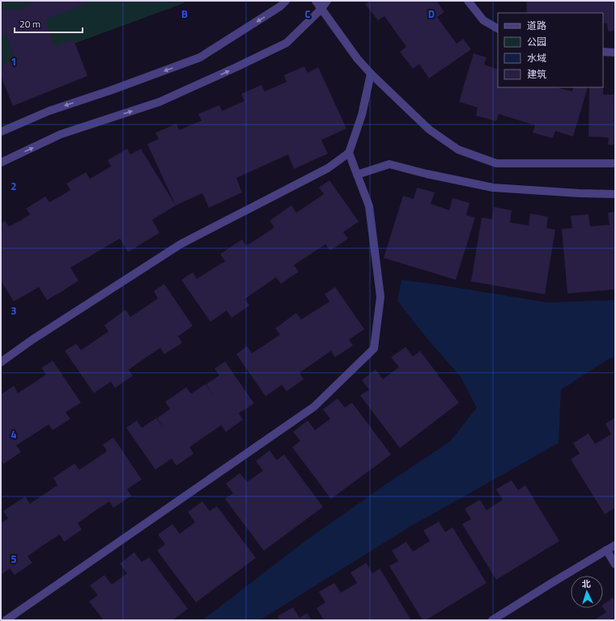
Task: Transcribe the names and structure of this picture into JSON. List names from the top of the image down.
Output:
{
  "legend": [
    "道路",
    "公园",
    "水域",
    "建筑"
  ],
  "scale_bar": "20 m",
  "north": "top",
  "grid": {
    "columns": ["B", "C", "D"],
    "rows": [
      "1",
      "2",
      "3",
      "4",
      "5"
    ]
  }
}
